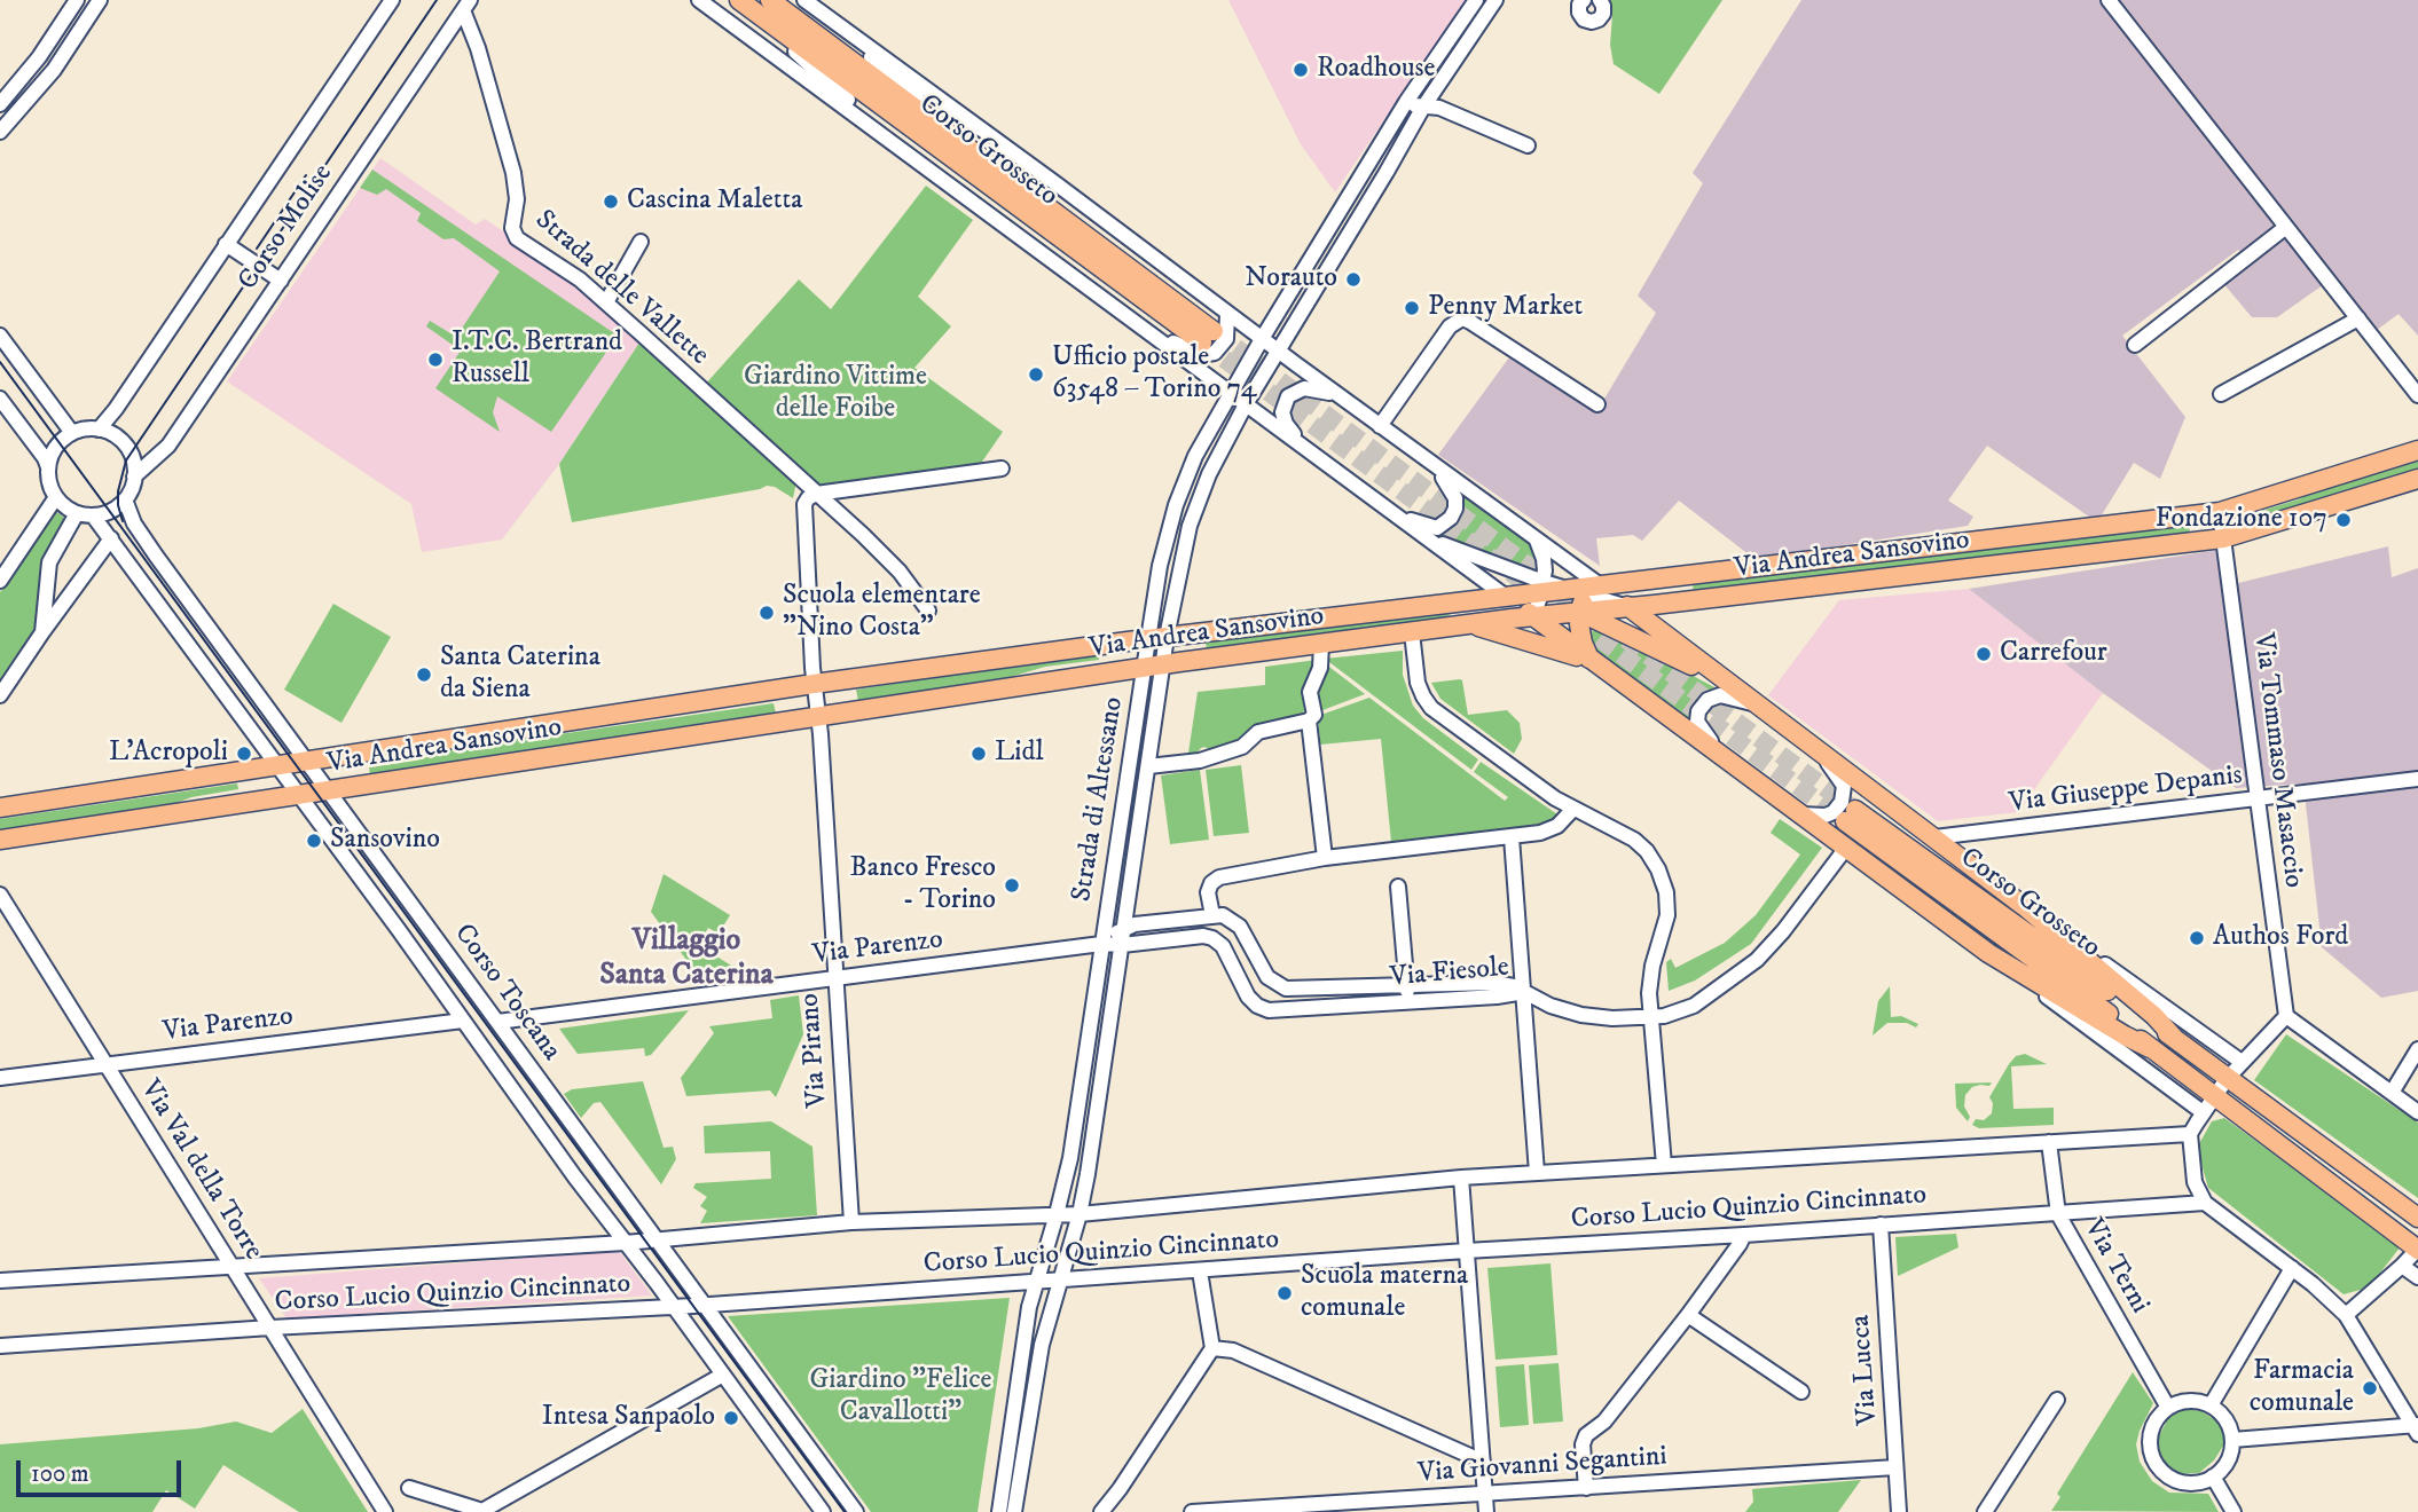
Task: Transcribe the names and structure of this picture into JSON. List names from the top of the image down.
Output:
{
  "streets": {
    "main road": ["Corso Grosseto", "Via Andrea Sansovino"],
    "street": [
      "Corso Molise",
      "Strada delle Vallette",
      "Via Tommaso Masaccio",
      "Via Giuseppe Depanis",
      "Strada di Altessano",
      "Via Parenzo",
      "Via Fiesole",
      "Corso Toscana",
      "Via Pirano",
      "Via Val della Torre",
      "Corso Lucio Quinzio Cincinnato",
      "Via Terni",
      "Via Lucca",
      "Via Giovanni Segantini"
    ]
  },
  "crossings": [
    ["Corso Grosseto", "Via Andrea Sansovino"],
    ["Corso Grosseto", "Via Giuseppe Depanis"],
    ["Corso Grosseto", "Strada di Altessano"],
    ["Corso Molise", "Strada delle Vallette"],
    ["Corso Molise", "Corso Toscana"],
    ["Strada delle Vallette", "Via Pirano"],
    ["Via Andrea Sansovino", "Via Tommaso Masaccio"],
    ["Via Andrea Sansovino", "Strada di Altessano"],
    ["Via Andrea Sansovino", "Corso Toscana"],
    ["Via Andrea Sansovino", "Via Pirano"],
    ["Via Tommaso Masaccio", "Via Giuseppe Depanis"],
    ["Strada di Altessano", "Via Parenzo"],
    ["Strada di Altessano", "Via Fiesole"],
    ["Strada di Altessano", "Corso Lucio Quinzio Cincinnato"],
    ["Via Parenzo", "Via Fiesole"],
    ["Via Parenzo", "Corso Toscana"],
    ["Via Parenzo", "Via Pirano"],
    ["Via Parenzo", "Via Val della Torre"],
    ["Corso Toscana", "Corso Lucio Quinzio Cincinnato"],
    ["Via Pirano", "Corso Lucio Quinzio Cincinnato"],
    ["Via Val della Torre", "Corso Lucio Quinzio Cincinnato"],
    ["Corso Lucio Quinzio Cincinnato", "Via Terni"],
    ["Corso Lucio Quinzio Cincinnato", "Via Lucca"],
    ["Via Lucca", "Via Giovanni Segantini"]
  ],
  "districts": ["Villaggio Santa Caterina"],
  "parks": ["Giardino Vittime delle Foibe", "Giardino \"Felice Cavallotti\""],
  "places": [
    "Roadhouse",
    "Cascina Maletta",
    "Norauto",
    "Penny Market",
    "I.T.C. Bertrand Russell",
    "Ufficio postale 63548 – Torino 74",
    "Fondazione 107",
    "Scuola elementare \"Nino Costa\"",
    "Carrefour",
    "Santa Caterina da Siena",
    "L'Acropoli",
    "Lidl",
    "Sansovino",
    "Banco Fresco - Torino",
    "Authos Ford",
    "Scuola materna comunale",
    "Farmacia comunale",
    "Intesa Sanpaolo"
  ],
  "scale_bar": "100 m"
}
